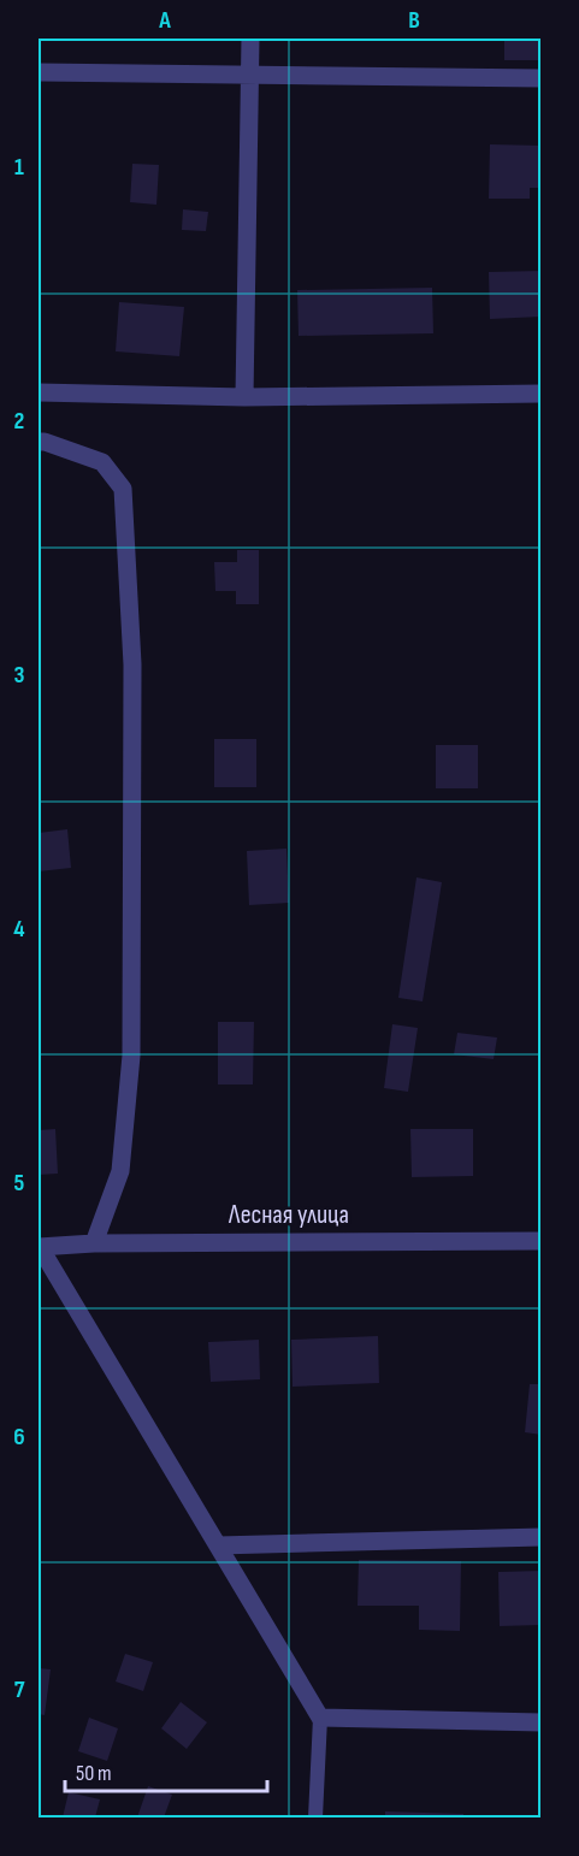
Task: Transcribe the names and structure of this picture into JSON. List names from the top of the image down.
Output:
{
  "streets": {
    "street": ["Лесная улица"]
  },
  "scale_bar": "50 m",
  "grid": {
    "columns": ["A", "B"],
    "rows": [
      "1",
      "2",
      "3",
      "4",
      "5",
      "6",
      "7"
    ]
  }
}
